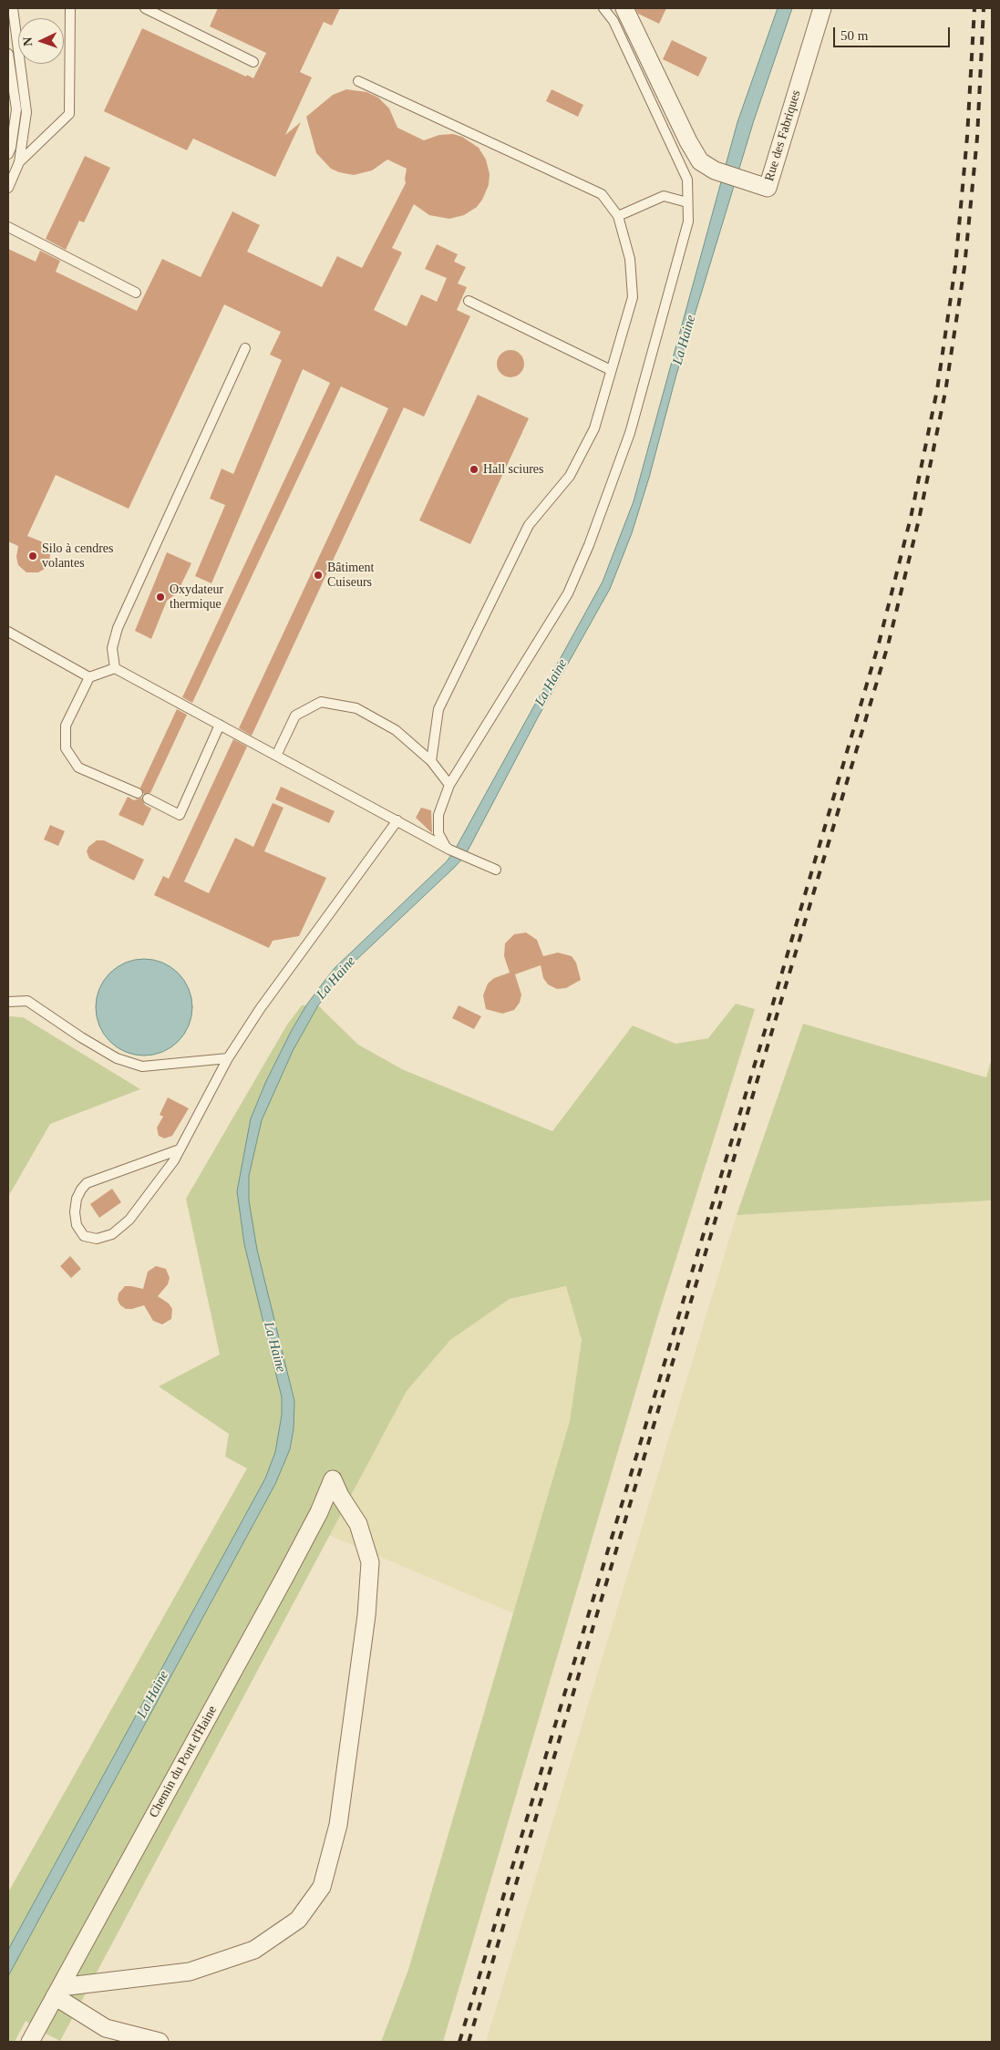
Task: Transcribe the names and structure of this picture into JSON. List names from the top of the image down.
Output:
{
  "streets": {
    "street": ["Rue des Fabriques", "Chemin du Pont d'Haine"]
  },
  "water": ["La Haine"],
  "places": [
    "Hall sciures",
    "Silo à cendres volantes",
    "Bâtiment Cuiseurs",
    "Oxydateur thermique"
  ],
  "scale_bar": "50 m",
  "north": "left"
}
